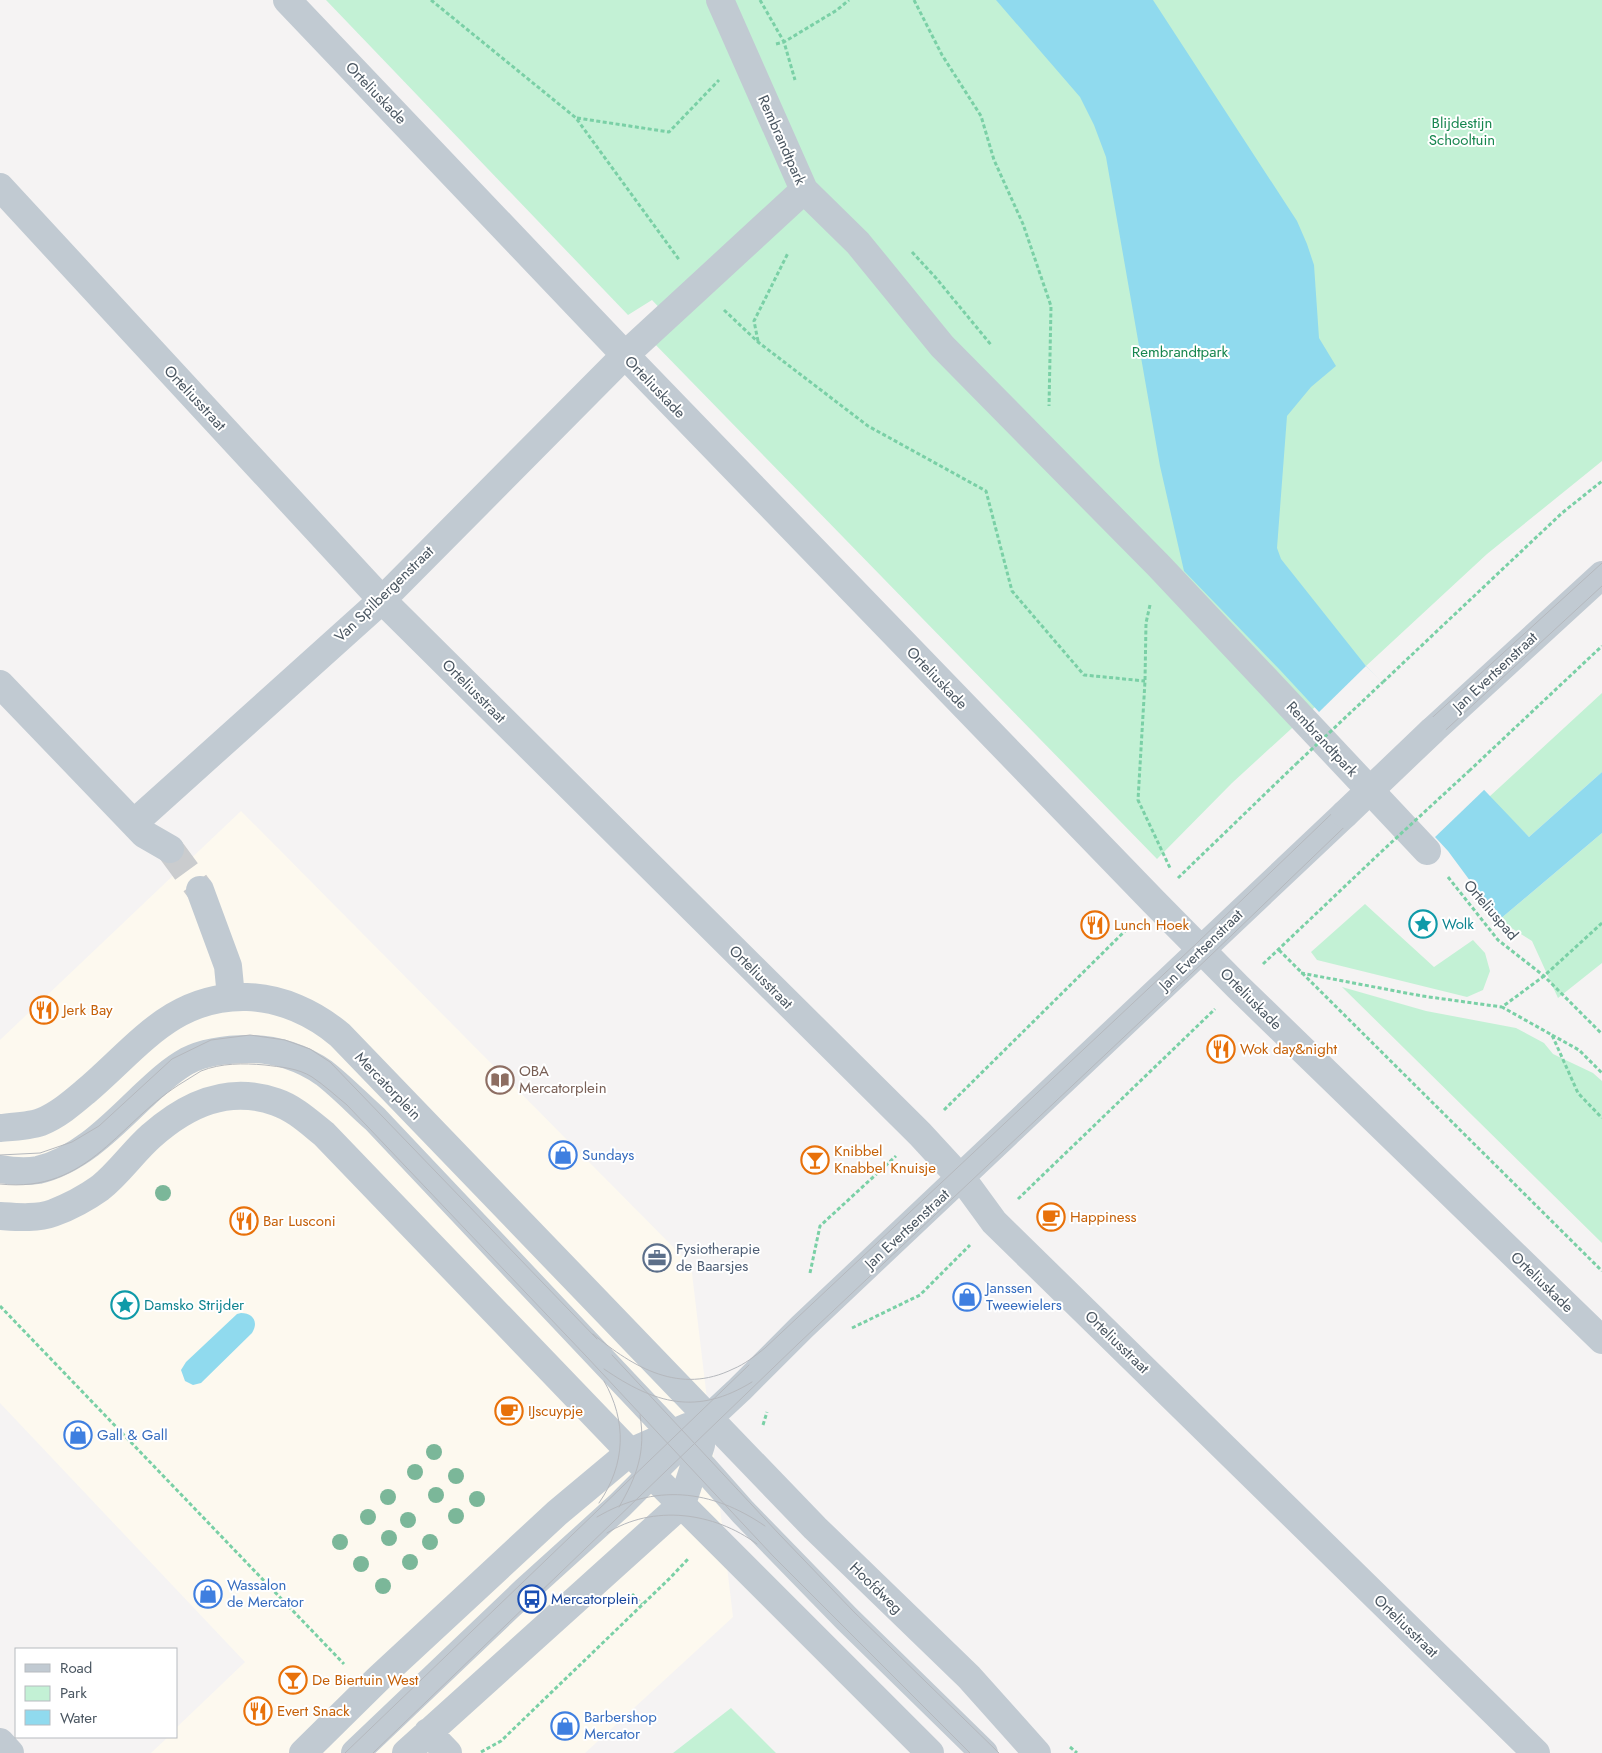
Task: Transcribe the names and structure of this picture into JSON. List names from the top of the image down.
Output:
{
  "streets": {
    "street": [
      "Orteliuskade",
      "Rembrandtpark",
      "Orteliusstraat",
      "Van Spilbergenstraat",
      "Jan Evertsenstraat",
      "Mercatorplein",
      "Hoofdweg"
    ],
    "path": ["Orteliuspad"]
  },
  "crossings": [
    ["Orteliuskade", "Van Spilbergenstraat"],
    ["Orteliuskade", "Jan Evertsenstraat"],
    ["Rembrandtpark", "Van Spilbergenstraat"],
    ["Rembrandtpark", "Orteliuspad"],
    ["Orteliusstraat", "Van Spilbergenstraat"],
    ["Orteliusstraat", "Jan Evertsenstraat"],
    ["Jan Evertsenstraat", "Mercatorplein"],
    ["Jan Evertsenstraat", "Hoofdweg"],
    ["Mercatorplein", "Hoofdweg"]
  ],
  "parks": ["Blijdestijn Schooltuin", "Rembrandtpark"],
  "places": {
    "place": ["Wolk", "Damsko Strijder"],
    "restaurant": [
      "Lunch Hoek",
      "Jerk Bay",
      "Wok day&night",
      "Bar Lusconi",
      "Evert Snack"
    ],
    "library": ["OBA Mercatorplein"],
    "shop": [
      "Sundays",
      "Janssen Tweewielers",
      "Gall & Gall",
      "Wassalon de Mercator",
      "Barbershop Mercator"
    ],
    "bar": ["Knibbel Knabbel Knuisje", "De Biertuin West"],
    "cafe": ["Happiness", "IJscuypje"],
    "office": ["Fysiotherapie de Baarsjes"],
    "bus stop": ["Mercatorplein"]
  },
  "legend": ["Road", "Park", "Water"]
}
